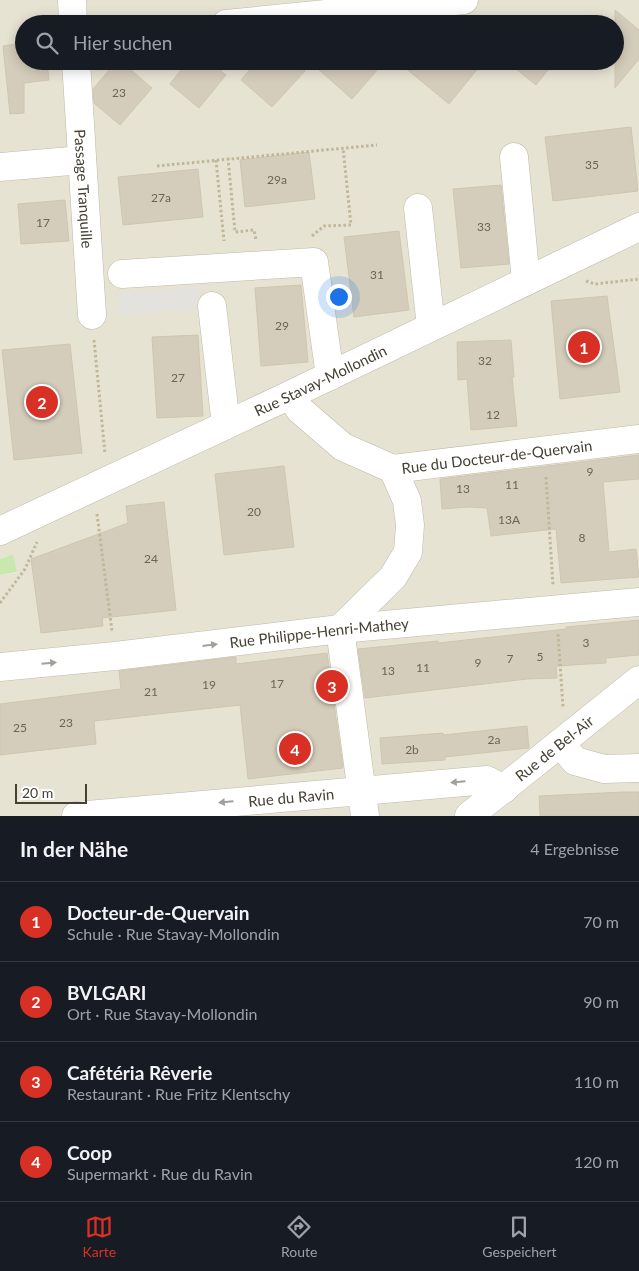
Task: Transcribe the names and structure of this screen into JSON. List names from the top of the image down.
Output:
{
  "streets": {
    "street": [
      "Passage Tranquille",
      "Rue Stavay-Mollondin",
      "Rue du Docteur-de-Quervain",
      "Rue Philippe-Henri-Mathey",
      "Rue de Bel-Air",
      "Rue du Ravin"
    ]
  },
  "crossings": [
    ["Rue Stavay-Mollondin", "Rue du Docteur-de-Quervain"],
    ["Rue de Bel-Air", "Rue du Ravin"]
  ],
  "one_way": ["Rue Philippe-Henri-Mathey", "Rue du Ravin"],
  "house_numbers": [
    "23",
    "35",
    "29a",
    "27a",
    "17",
    "33",
    "31",
    "29",
    "32",
    "27",
    "12",
    "9",
    "11",
    "13",
    "20",
    "13A",
    "8",
    "24",
    "3",
    "5",
    "7",
    "9",
    "11",
    "13",
    "17",
    "19",
    "21",
    "23",
    "25",
    "2a",
    "2b"
  ],
  "scale_bar": "20 m",
  "page": {
    "search": "Hier suchen",
    "pins": [
      "1",
      "2",
      "3",
      "4"
    ],
    "scale": "20 m",
    "heading": ["In der Nähe", "4 Ergebnisse"],
    "list": [
      {
        "mark": "1",
        "name": "Docteur-de-Quervain",
        "note": "Schule · Rue Stavay-Mollondin",
        "value": "70 m"
      },
      {
        "mark": "2",
        "name": "BVLGARI",
        "note": "Ort · Rue Stavay-Mollondin",
        "value": "90 m"
      },
      {
        "mark": "3",
        "name": "Cafétéria Rêverie",
        "note": "Restaurant · Rue Fritz Klentschy",
        "value": "110 m"
      },
      {
        "mark": "4",
        "name": "Coop",
        "note": "Supermarkt · Rue du Ravin",
        "value": "120 m"
      }
    ],
    "nav": ["Karte", "Route", "Gespeichert"]
  }
}
